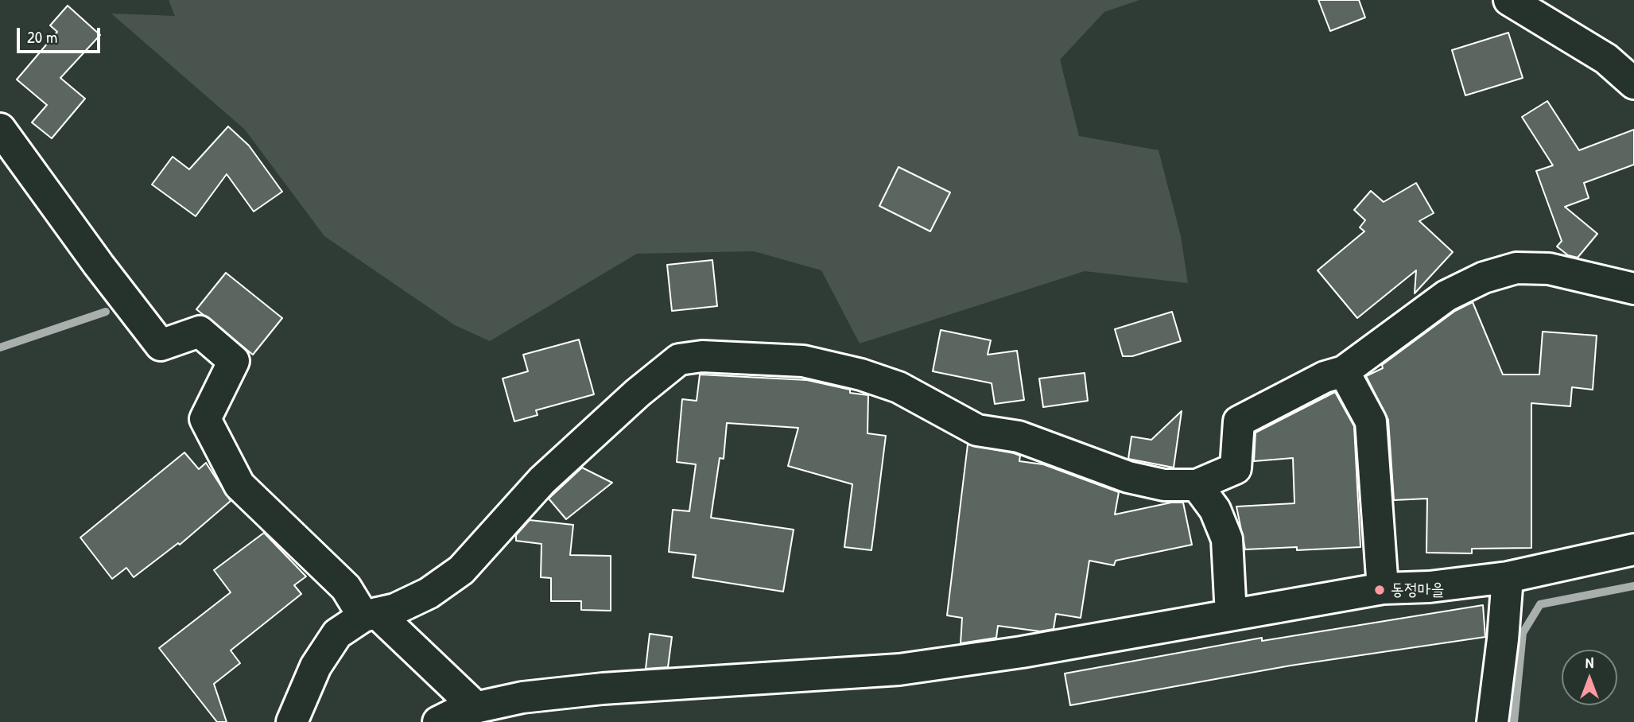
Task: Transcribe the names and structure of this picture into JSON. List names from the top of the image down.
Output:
{
  "places": ["동정마을"],
  "scale_bar": "20 m",
  "north": "top"
}
